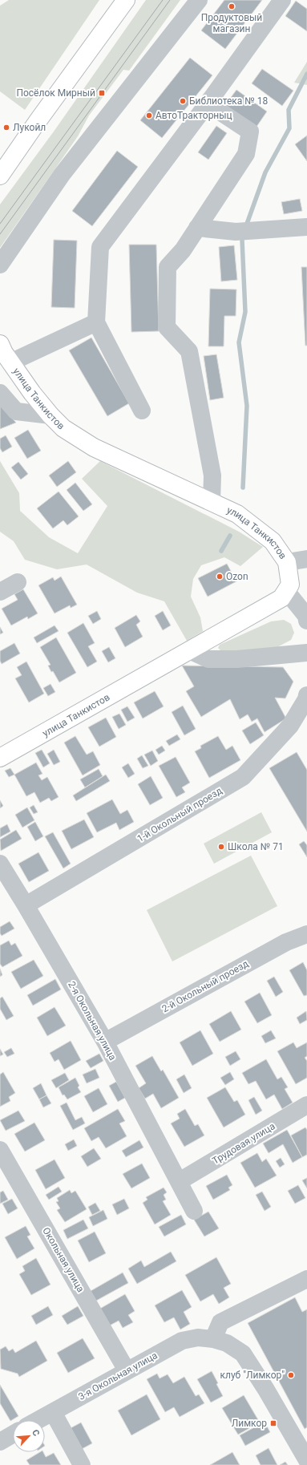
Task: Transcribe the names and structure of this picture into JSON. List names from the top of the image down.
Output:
{
  "streets": {
    "main road": ["улица Танкистов"],
    "street": [
      "1-й Окольный проезд",
      "2-й Окольный проезд",
      "2-я Окольная улица",
      "Трудовая улица",
      "Окольная улица",
      "3-я Окольная улица"
    ]
  },
  "crossings": [
    ["1-й Окольный проезд", "2-я Окольная улица"],
    ["2-й Окольный проезд", "2-я Окольная улица"],
    ["2-я Окольная улица", "Трудовая улица"],
    ["Окольная улица", "3-я Окольная улица"]
  ],
  "places": {
    "other": [
      "Продуктовый магазин",
      "Библиотека № 18",
      "АвтоТракторныц",
      "Лукойл",
      "Ozon",
      "Школа № 71",
      "клуб \"Лимкор\""
    ],
    "transit": ["Посёлок Мирный", "Лимкор"]
  },
  "north": "top right"
}
